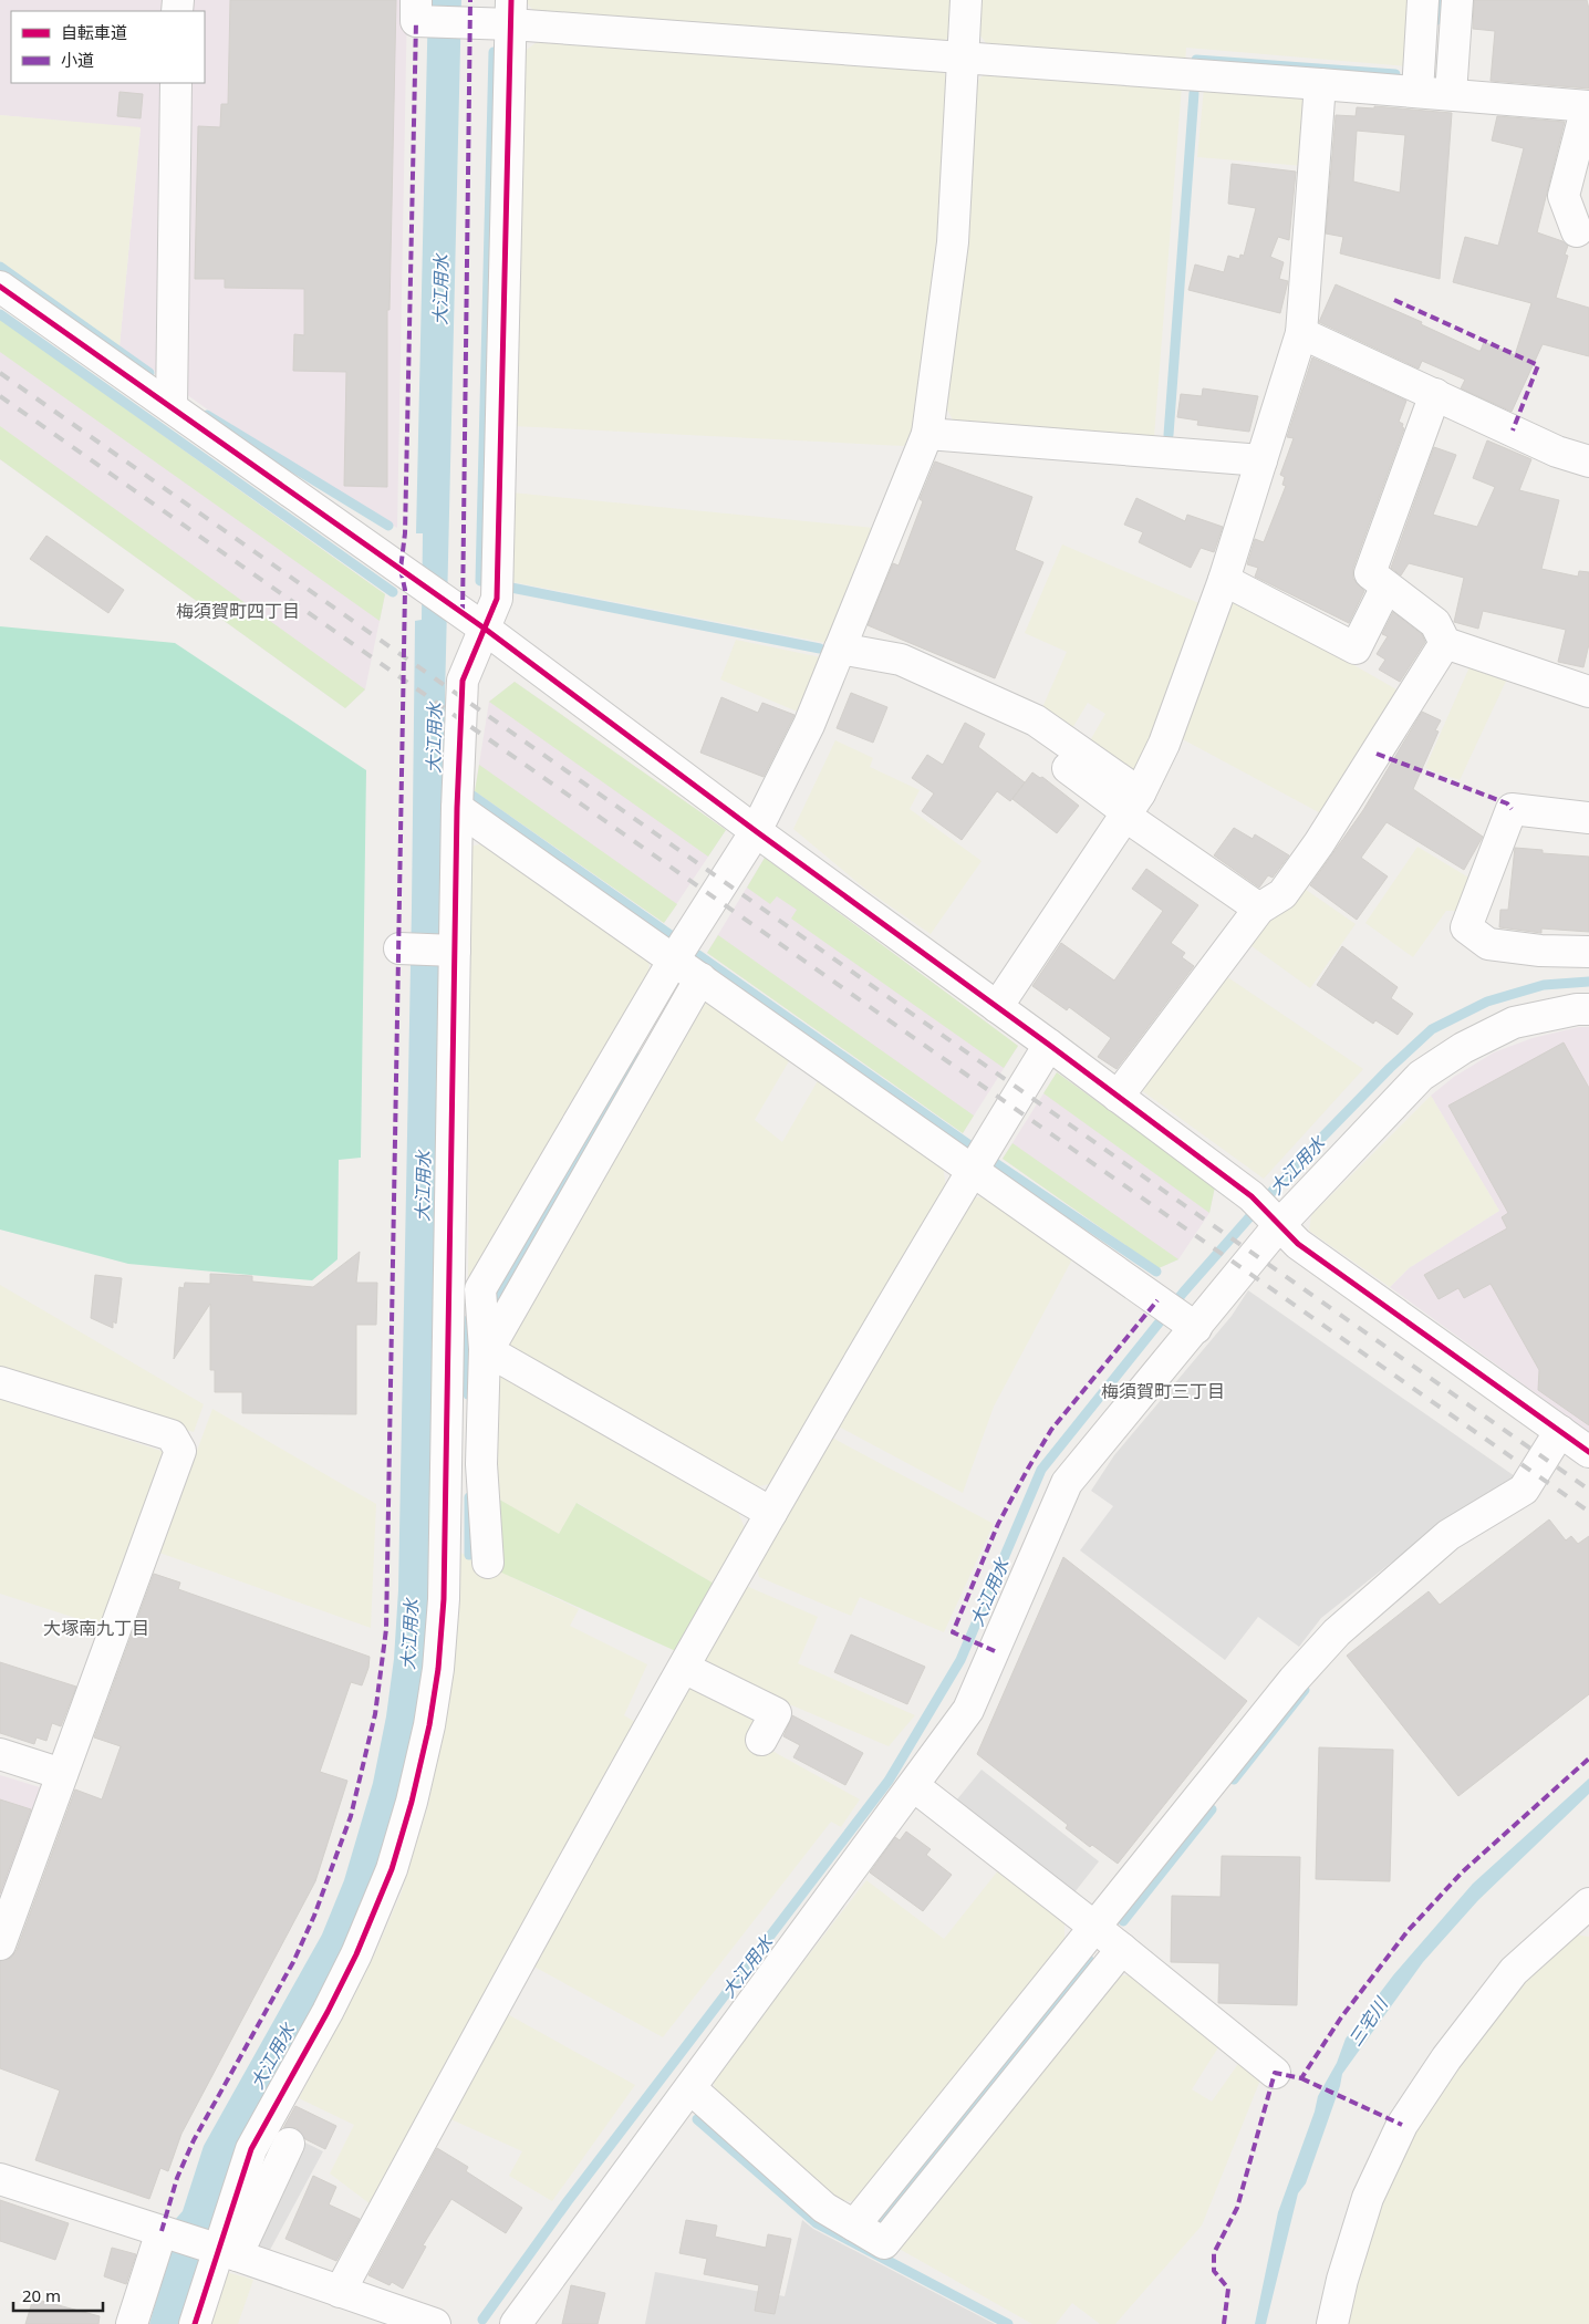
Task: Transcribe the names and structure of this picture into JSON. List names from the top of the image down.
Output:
{
  "districts": ["梅須賀町四丁目", "梅須賀町三丁目", "大塚南九丁目"],
  "water": ["大江用水", "三宅川"],
  "legend": ["自転車道", "小道"],
  "scale_bar": "20 m"
}
